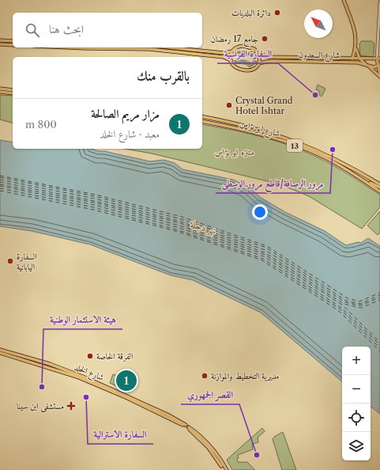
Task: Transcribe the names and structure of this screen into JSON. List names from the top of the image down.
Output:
{
  "streets": {
    "main road": [
      "شارع السعدون",
      "شارع ابو نؤاس",
      "13",
      "شارع الخلد"
    ]
  },
  "water": ["نهر دجلة"],
  "parks": ["متنزه ابو نؤاس"],
  "places": {
    "other": [
      "دائرة البلديات",
      "جامع 17 رمضان",
      "السفارة الفرنسية",
      "Crystal Grand Hotel Ishtar",
      "مرور الرصافة/قاطع مرور الوسطى",
      "السفارة اليابانية",
      "الفرقة الخاصة",
      "مديرية التخطيط والموازنة",
      "هيئة الاستثمار الوطنية",
      "السفارة الاسترالية",
      "القصر الجمهوري"
    ],
    "health": ["مستشفى ابن سينا"]
  },
  "north": "top left",
  "page": {
    "search": "ابحث هنا",
    "heading": "بالقرب منك",
    "list": [
      {
        "mark": "1",
        "name": "مزار مريم الصالحة",
        "note": "معبد · شارع الخلد",
        "value": "800 m"
      }
    ],
    "map_buttons": ["+", "−"],
    "pins": "1"
  }
}
